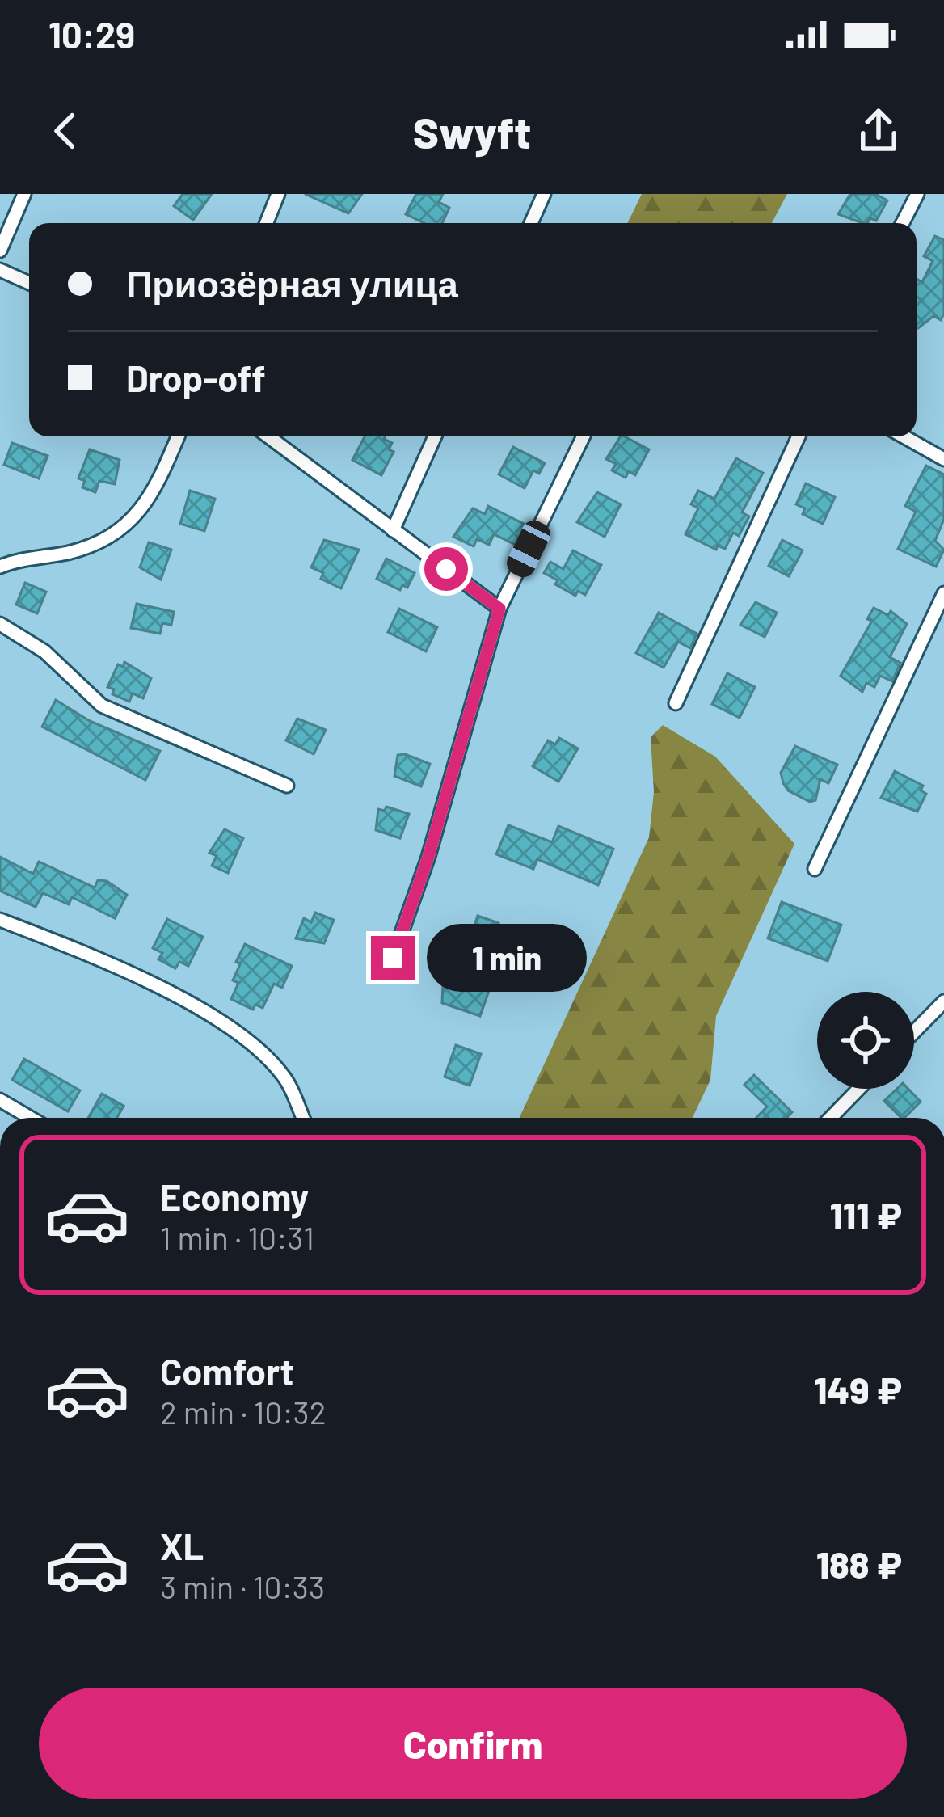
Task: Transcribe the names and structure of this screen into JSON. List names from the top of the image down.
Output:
{
  "page": {
    "status": "10:29",
    "header": "Swyft",
    "banner": ["Приозёрная улица", "Drop-off"],
    "bubble": "1 min",
    "list": [
      {
        "name": "Economy",
        "note": "1 min · 10:31",
        "value": "111 ₽"
      },
      {
        "name": "Comfort",
        "note": "2 min · 10:32",
        "value": "149 ₽"
      },
      {
        "name": "XL",
        "note": "3 min · 10:33",
        "value": "188 ₽"
      }
    ],
    "buttons": "Confirm"
  }
}
